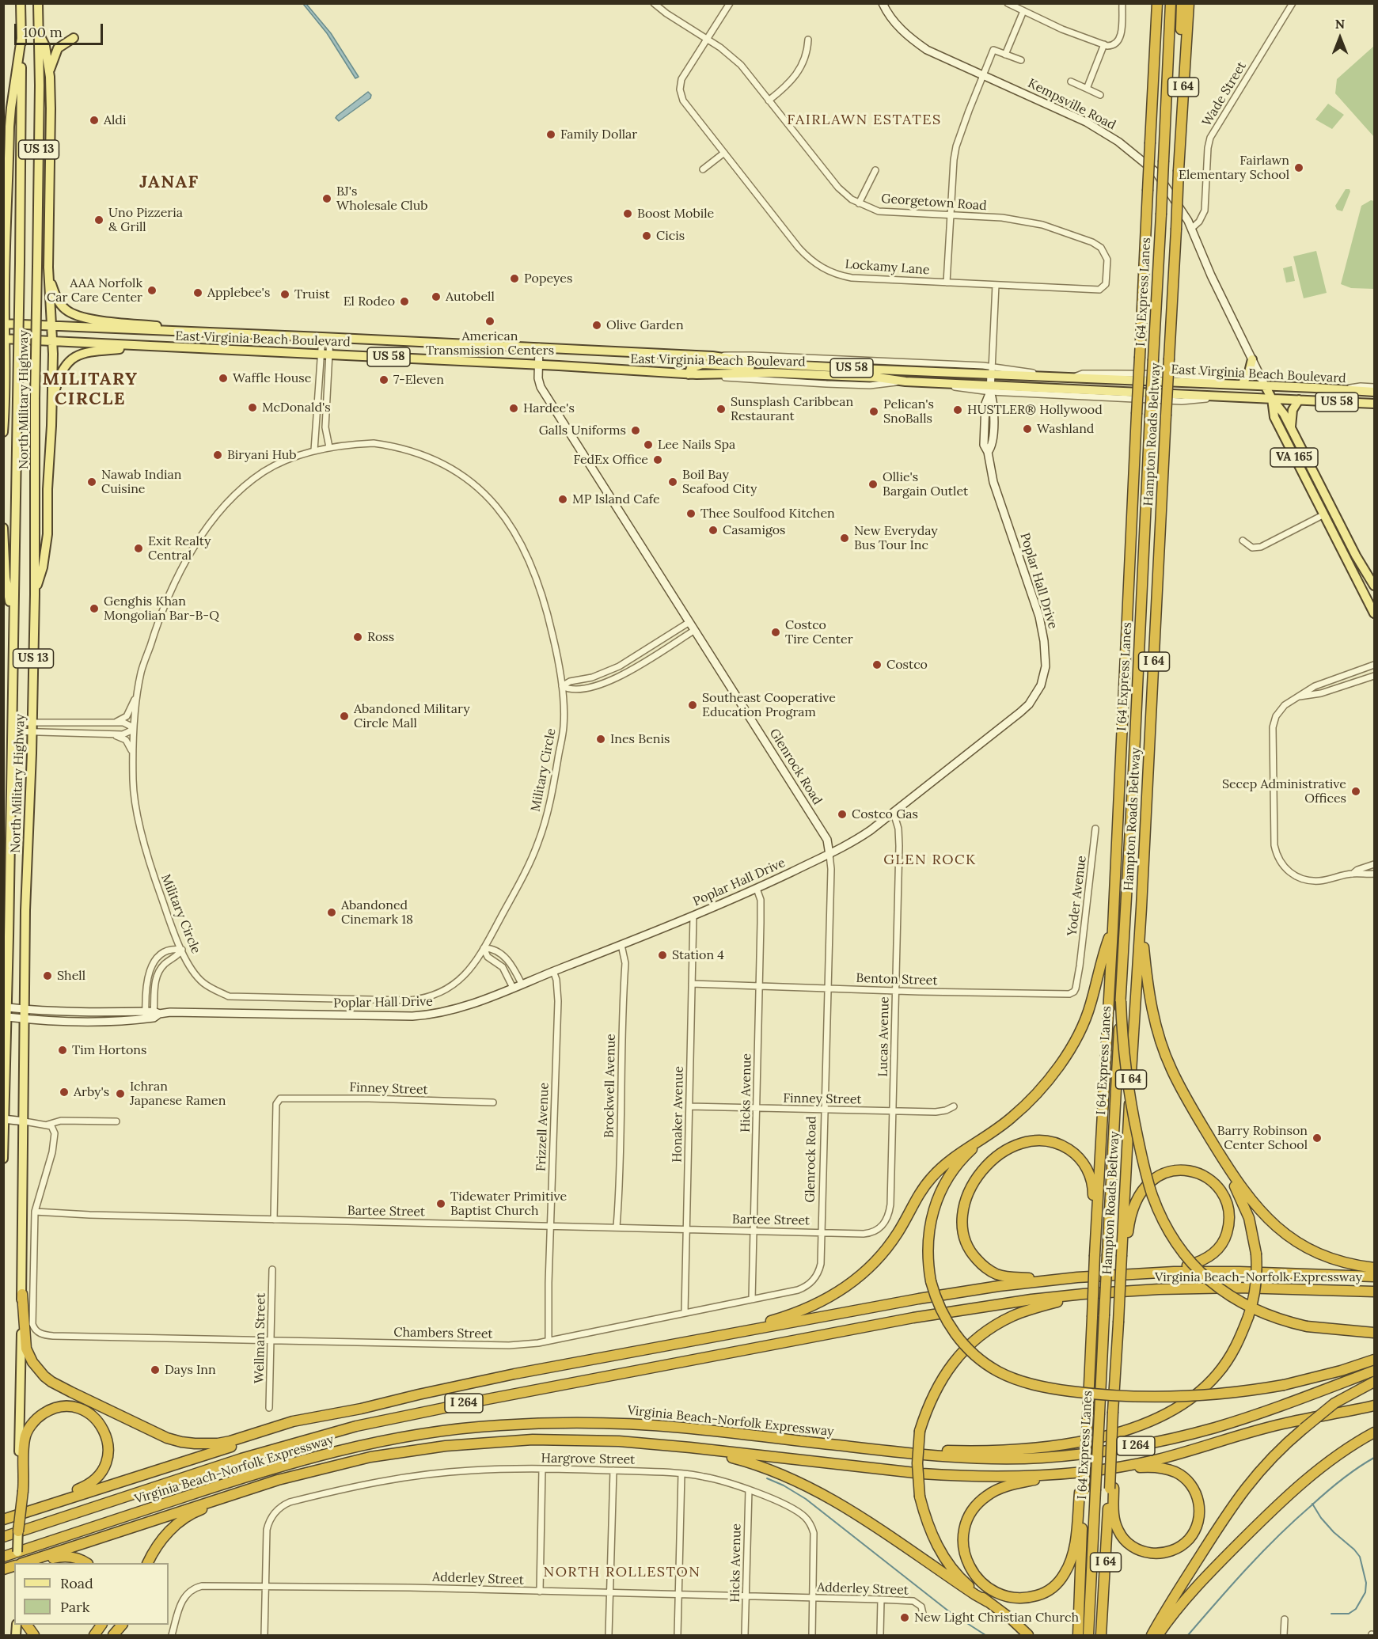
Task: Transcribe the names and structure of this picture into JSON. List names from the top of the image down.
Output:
{
  "streets": {
    "highway": [
      "I 64",
      "I 64 Express Lanes",
      "Hampton Roads Beltway",
      "Virginia Beach-Norfolk Expressway",
      "I 264"
    ],
    "main road": [
      "Kempsville Road",
      "US 13",
      "East Virginia Beach Boulevard",
      "US 58",
      "North Military Highway",
      "VA 165"
    ],
    "street": [
      "Wade Street",
      "Georgetown Road",
      "Lockamy Lane",
      "Poplar Hall Drive",
      "Glenrock Road",
      "Military Circle",
      "Yoder Avenue",
      "Benton Street",
      "Lucas Avenue",
      "Brockwell Avenue",
      "Finney Street",
      "Hicks Avenue",
      "Honaker Avenue",
      "Frizzell Avenue",
      "Bartee Street",
      "Chambers Street",
      "Wellman Street",
      "Hargrove Street",
      "Adderley Street"
    ]
  },
  "crossings": [
    ["I 64", "Hampton Roads Beltway"],
    ["Wade Street", "Kempsville Road"],
    ["Kempsville Road", "East Virginia Beach Boulevard"],
    ["Georgetown Road", "Lockamy Lane"],
    ["East Virginia Beach Boulevard", "Poplar Hall Drive"],
    ["East Virginia Beach Boulevard", "Glenrock Road"],
    ["North Military Highway", "Poplar Hall Drive"],
    ["Poplar Hall Drive", "Glenrock Road"],
    ["Poplar Hall Drive", "Lucas Avenue"],
    ["Poplar Hall Drive", "Brockwell Avenue"],
    ["Poplar Hall Drive", "Hicks Avenue"],
    ["Poplar Hall Drive", "Honaker Avenue"],
    ["Poplar Hall Drive", "Frizzell Avenue"],
    ["Glenrock Road", "Benton Street"],
    ["Glenrock Road", "Finney Street"],
    ["Glenrock Road", "Bartee Street"],
    ["Glenrock Road", "Chambers Street"],
    ["Yoder Avenue", "Benton Street"],
    ["Benton Street", "Lucas Avenue"],
    ["Benton Street", "Hicks Avenue"],
    ["Benton Street", "Honaker Avenue"],
    ["Lucas Avenue", "Finney Street"],
    ["Lucas Avenue", "Bartee Street"],
    ["Brockwell Avenue", "Bartee Street"],
    ["Finney Street", "Hicks Avenue"],
    ["Finney Street", "Honaker Avenue"],
    ["Finney Street", "Bartee Street"],
    ["Hicks Avenue", "Bartee Street"],
    ["Hicks Avenue", "Chambers Street"],
    ["Hicks Avenue", "Hargrove Street"],
    ["Hicks Avenue", "Adderley Street"],
    ["Honaker Avenue", "Bartee Street"],
    ["Honaker Avenue", "Chambers Street"],
    ["Frizzell Avenue", "Bartee Street"],
    ["Frizzell Avenue", "Chambers Street"],
    ["Bartee Street", "Chambers Street"],
    ["Chambers Street", "Wellman Street"],
    ["Hargrove Street", "Adderley Street"]
  ],
  "districts": [
    "FAIRLAWN ESTATES",
    "JANAF",
    "MILITARY CIRCLE",
    "GLEN ROCK",
    "NORTH ROLLESTON"
  ],
  "places": [
    "Aldi",
    "Family Dollar",
    "Fairlawn Elementary School",
    "BJ's Wholesale Club",
    "Boost Mobile",
    "Uno Pizzeria & Grill",
    "Cicis",
    "Popeyes",
    "AAA Norfolk Car Care Center",
    "Applebee's",
    "Truist",
    "Autobell",
    "El Rodeo",
    "American Transmission Centers",
    "Olive Garden",
    "Waffle House",
    "7-Eleven",
    "McDonald's",
    "Hardee's",
    "Sunsplash Caribbean Restaurant",
    "HUSTLER® Hollywood",
    "Pelican's SnoBalls",
    "Washland",
    "Galls Uniforms",
    "Lee Nails Spa",
    "Biryani Hub",
    "FedEx Office",
    "Nawab Indian Cuisine",
    "Boil Bay Seafood City",
    "Ollie's Bargain Outlet",
    "MP Island Cafe",
    "Thee Soulfood Kitchen",
    "Casamigos",
    "New Everyday Bus Tour Inc",
    "Exit Realty Central",
    "Genghis Khan Mongolian Bar-B-Q",
    "Costco Tire Center",
    "Ross",
    "Costco",
    "Southeast Cooperative Education Program",
    "Abandoned Military Circle Mall",
    "Ines Benis",
    "Secep Administrative Offices",
    "Costco Gas",
    "Abandoned Cinemark 18",
    "Station 4",
    "Shell",
    "Tim Hortons",
    "Arby's",
    "Ichran Japanese Ramen",
    "Barry Robinson Center School",
    "Tidewater Primitive Baptist Church",
    "Days Inn",
    "New Light Christian Church"
  ],
  "legend": ["Road", "Park"],
  "scale_bar": "100 m",
  "north": "top"
}
